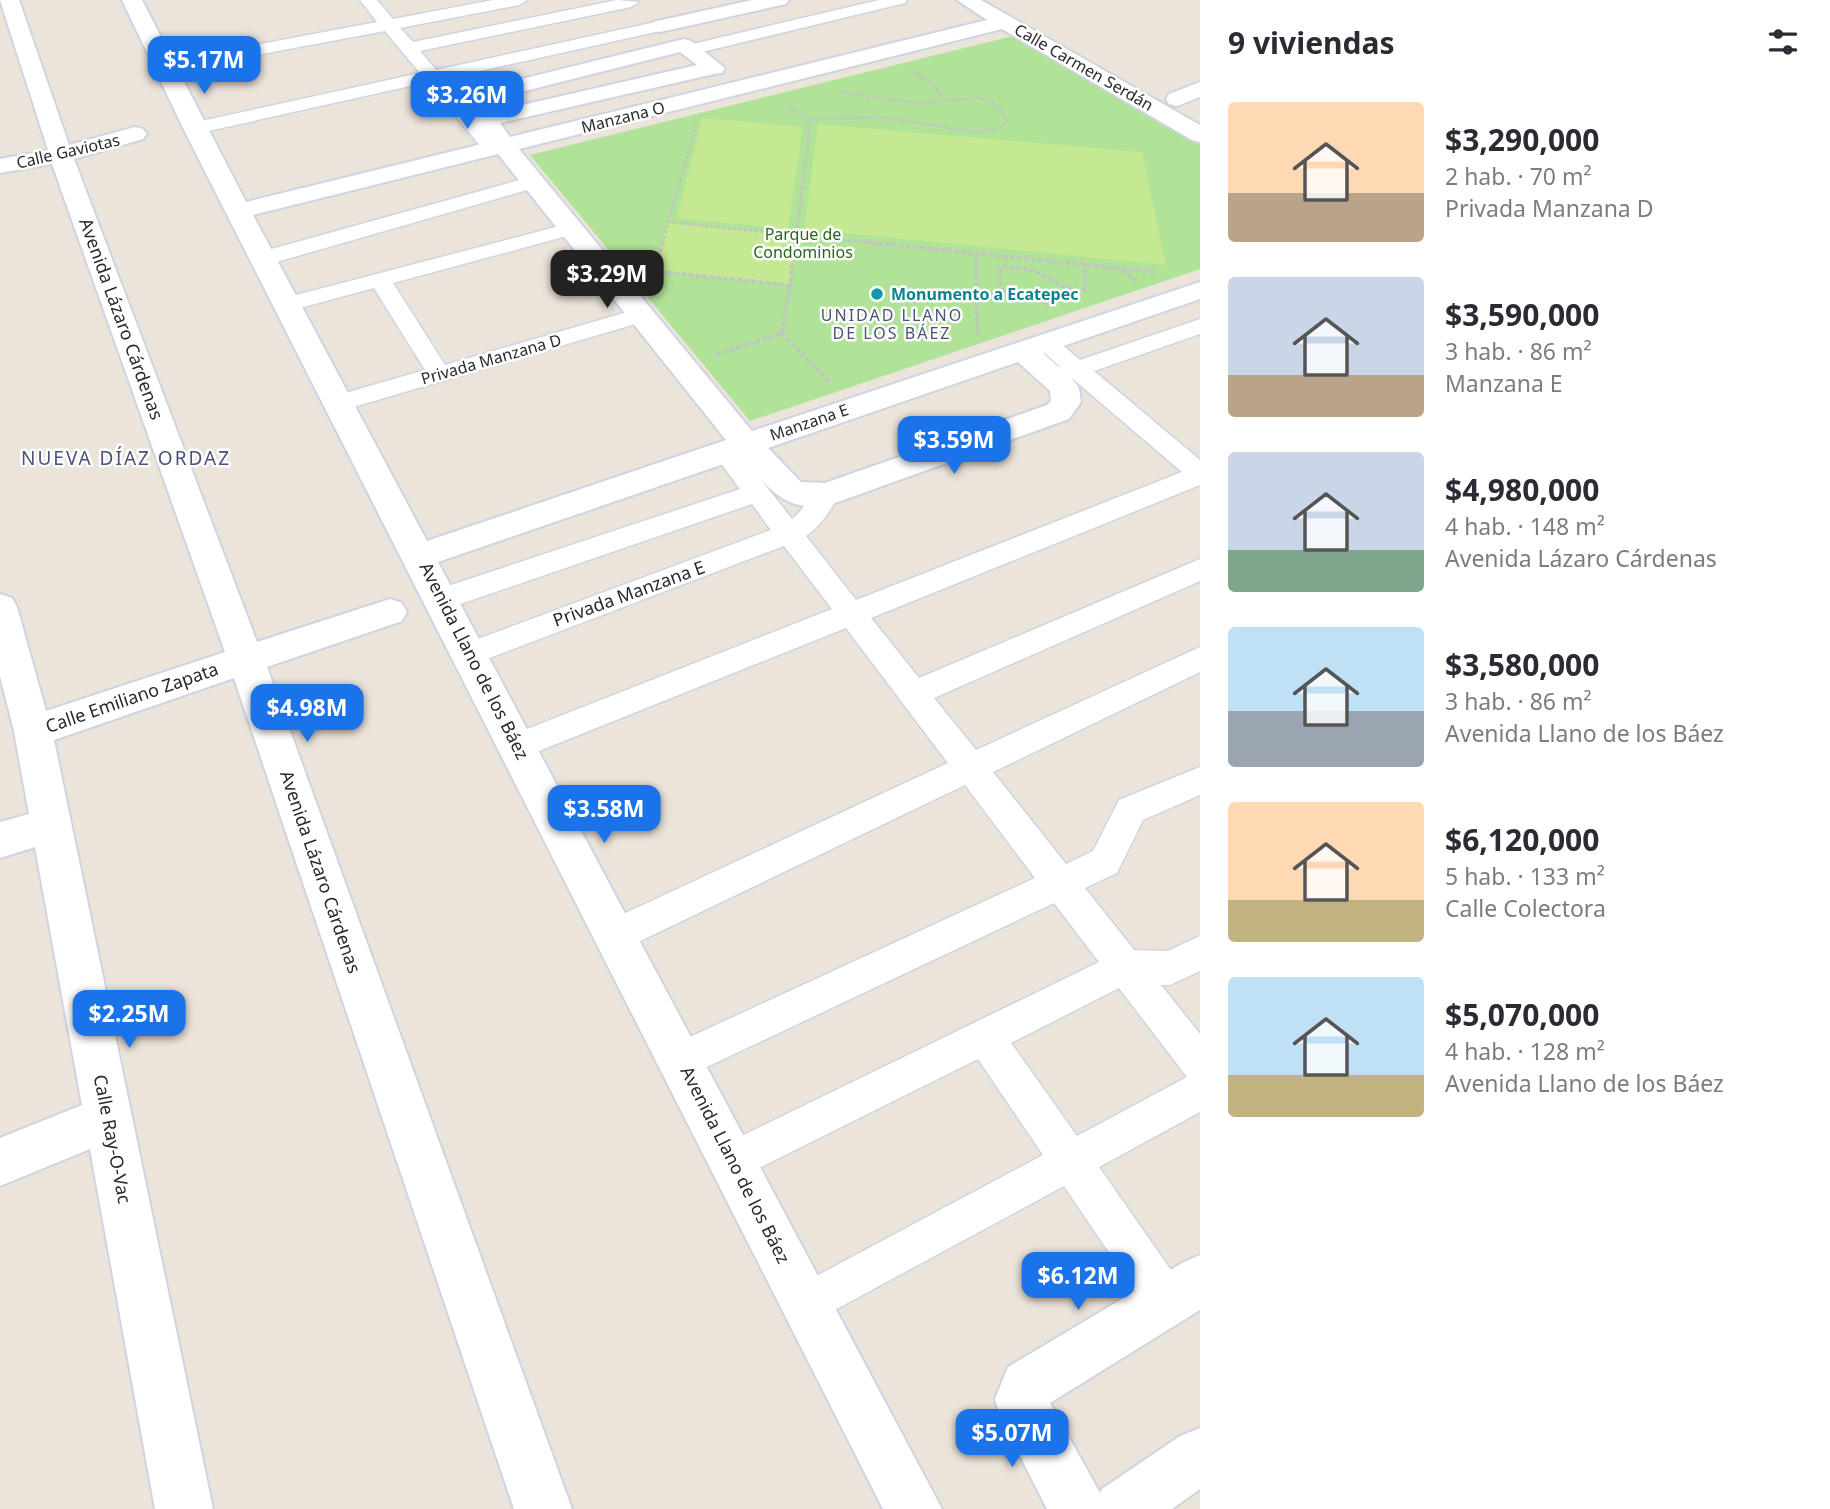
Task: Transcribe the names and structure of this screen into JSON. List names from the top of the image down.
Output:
{
  "streets": {
    "street": [
      "Calle Carmen Serdán",
      "Manzana O",
      "Calle Gaviotas",
      "Avenida Lázaro Cárdenas",
      "Privada Manzana D",
      "Manzana E",
      "Privada Manzana E",
      "Avenida Llano de los Báez",
      "Calle Emiliano Zapata",
      "Calle Ray-O-Vac"
    ]
  },
  "crossings": [
    ["Calle Carmen Serdán", "Manzana O"],
    ["Manzana O", "Avenida Llano de los Báez"],
    ["Calle Gaviotas", "Avenida Lázaro Cárdenas"],
    ["Avenida Lázaro Cárdenas", "Calle Emiliano Zapata"],
    ["Privada Manzana D", "Avenida Llano de los Báez"],
    ["Manzana E", "Avenida Llano de los Báez"],
    ["Privada Manzana E", "Avenida Llano de los Báez"],
    ["Calle Emiliano Zapata", "Calle Ray-O-Vac"]
  ],
  "districts": ["UNIDAD LLANO DE LOS BÁEZ", "NUEVA DÍAZ ORDAZ"],
  "parks": ["Parque de Condominios"],
  "places": ["Monumento a Ecatepec"],
  "page": {
    "heading": "9 viviendas",
    "price": [
      "$5.17M",
      "$3.26M",
      "$3.29M",
      "$3.59M",
      "$4.98M",
      "$3.58M",
      "$2.25M",
      "$6.12M",
      "$5.07M"
    ],
    "list": [
      {
        "name": "$3,290,000",
        "note": "2 hab. · 70 m² · Privada Manzana D"
      },
      {
        "name": "$3,590,000",
        "note": "3 hab. · 86 m² · Manzana E"
      },
      {
        "name": "$4,980,000",
        "note": "4 hab. · 148 m² · Avenida Lázaro Cárdenas"
      },
      {
        "name": "$3,580,000",
        "note": "3 hab. · 86 m² · Avenida Llano de los Báez"
      },
      {
        "name": "$6,120,000",
        "note": "5 hab. · 133 m² · Calle Colectora"
      },
      {
        "name": "$5,070,000",
        "note": "4 hab. · 128 m² · Avenida Llano de los Báez"
      }
    ]
  }
}
